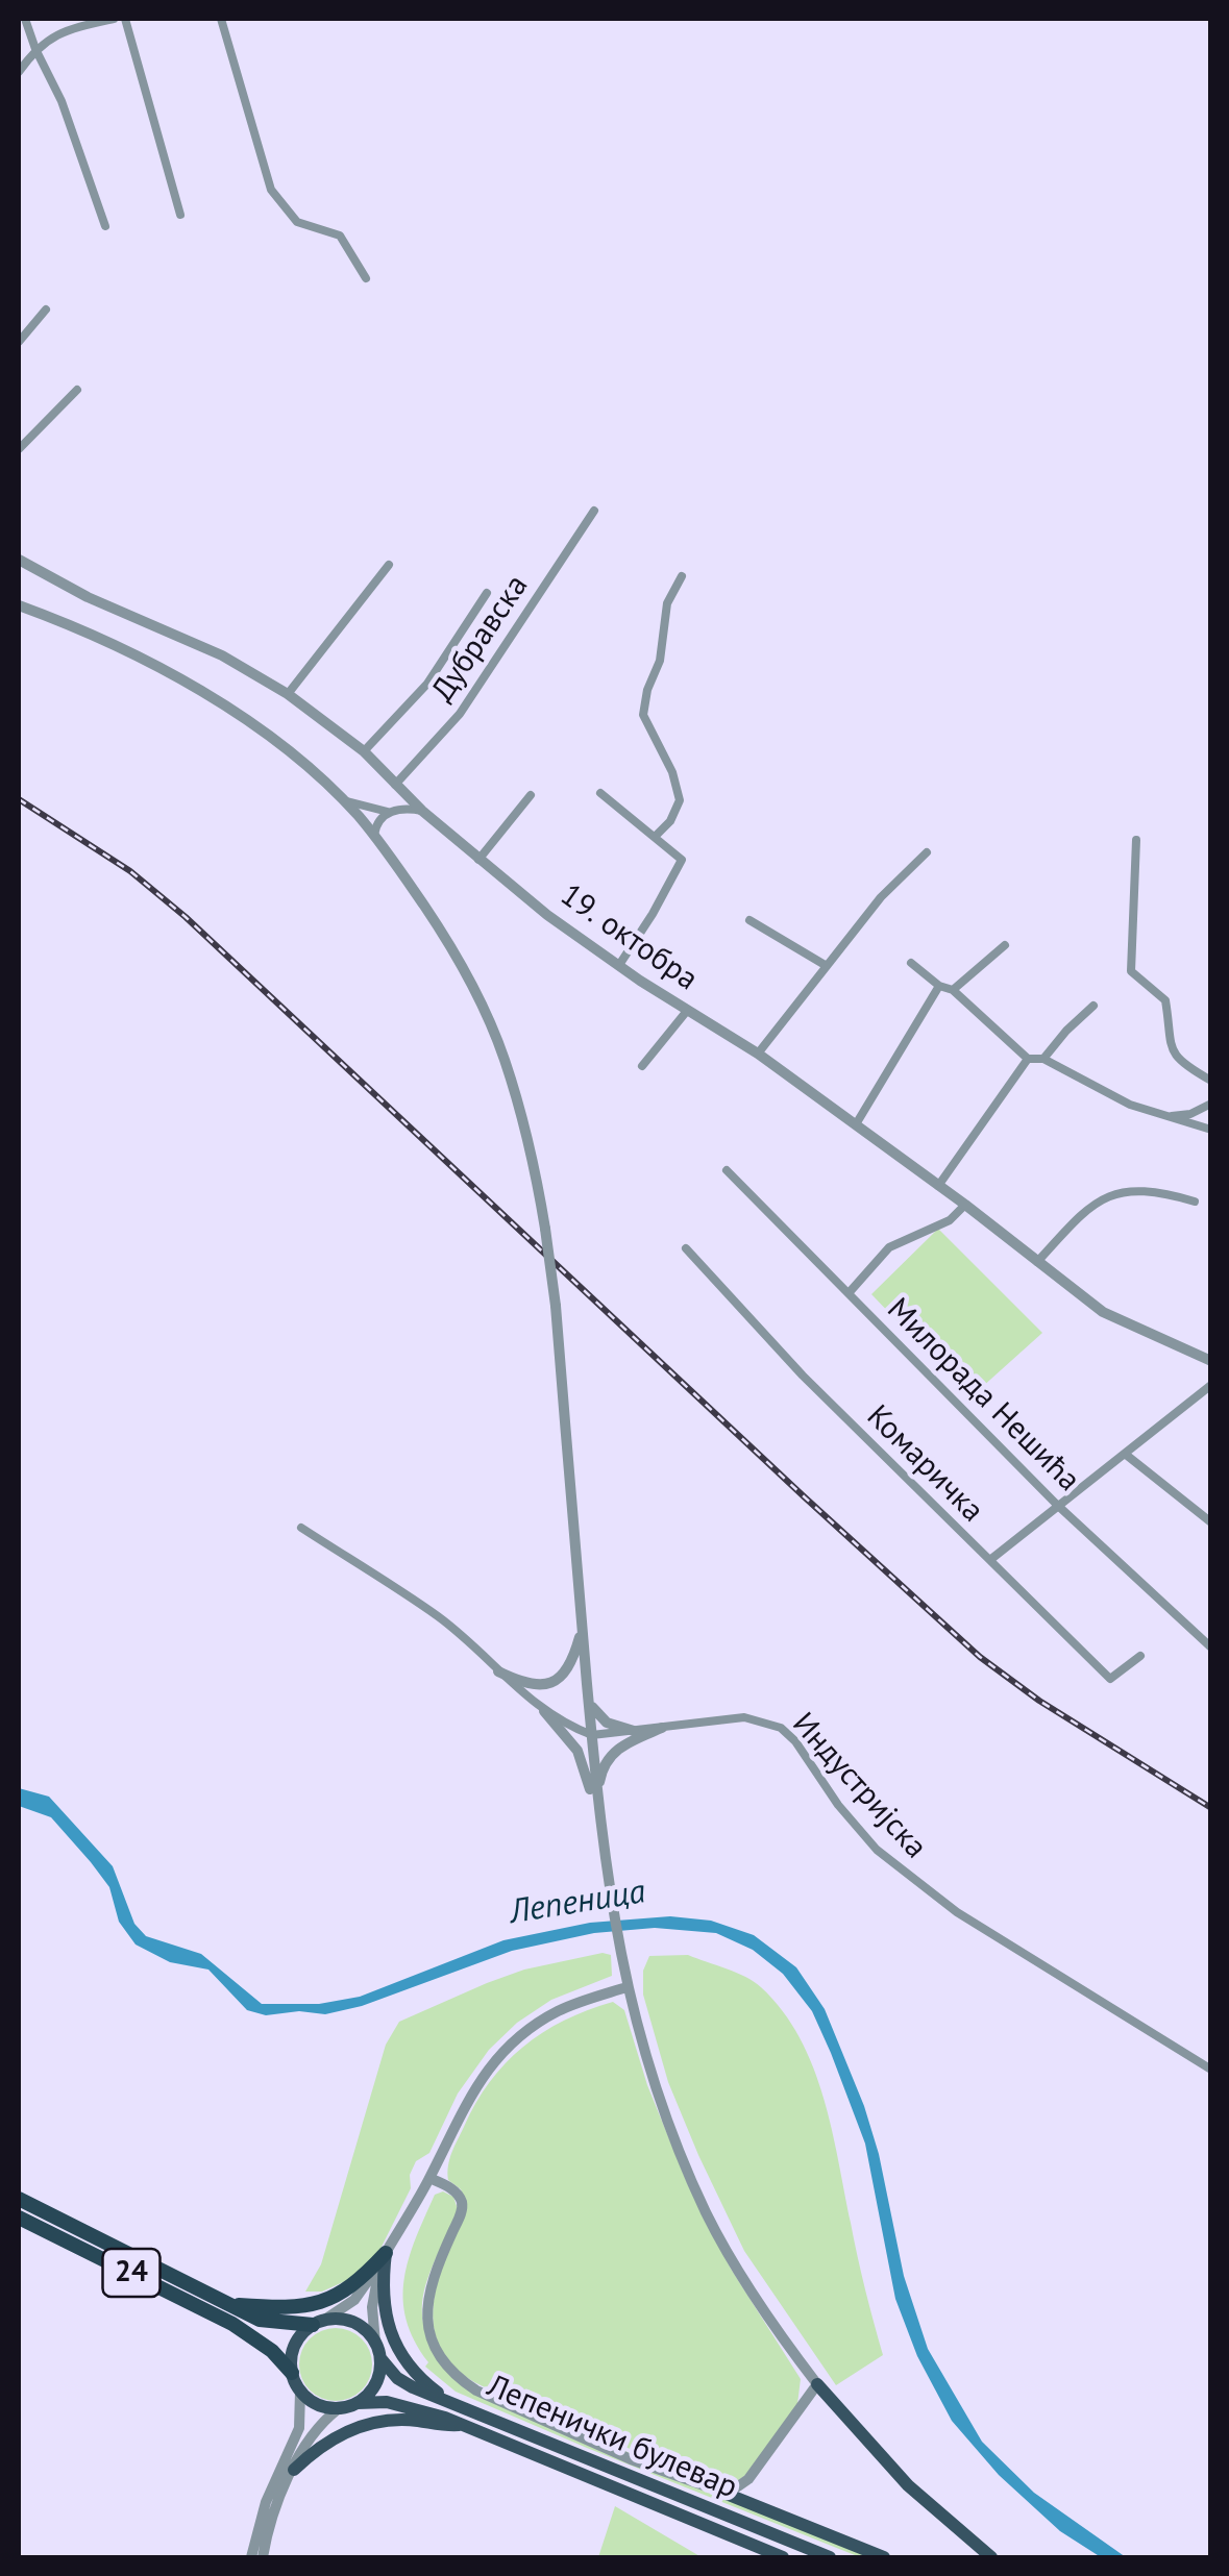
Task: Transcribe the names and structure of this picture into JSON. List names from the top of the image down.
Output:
{
  "streets": {
    "highway": ["24"],
    "main road": ["Лепенички булевар"],
    "street": [
      "Дубравска",
      "19. октобра",
      "Милорада Нешића",
      "Комаричка",
      "Индустријска"
    ]
  },
  "crossings": [
    ["Дубравска", "19. октобра"],
    ["24", "Лепенички булевар"]
  ],
  "water": ["Лепеница"]
}
